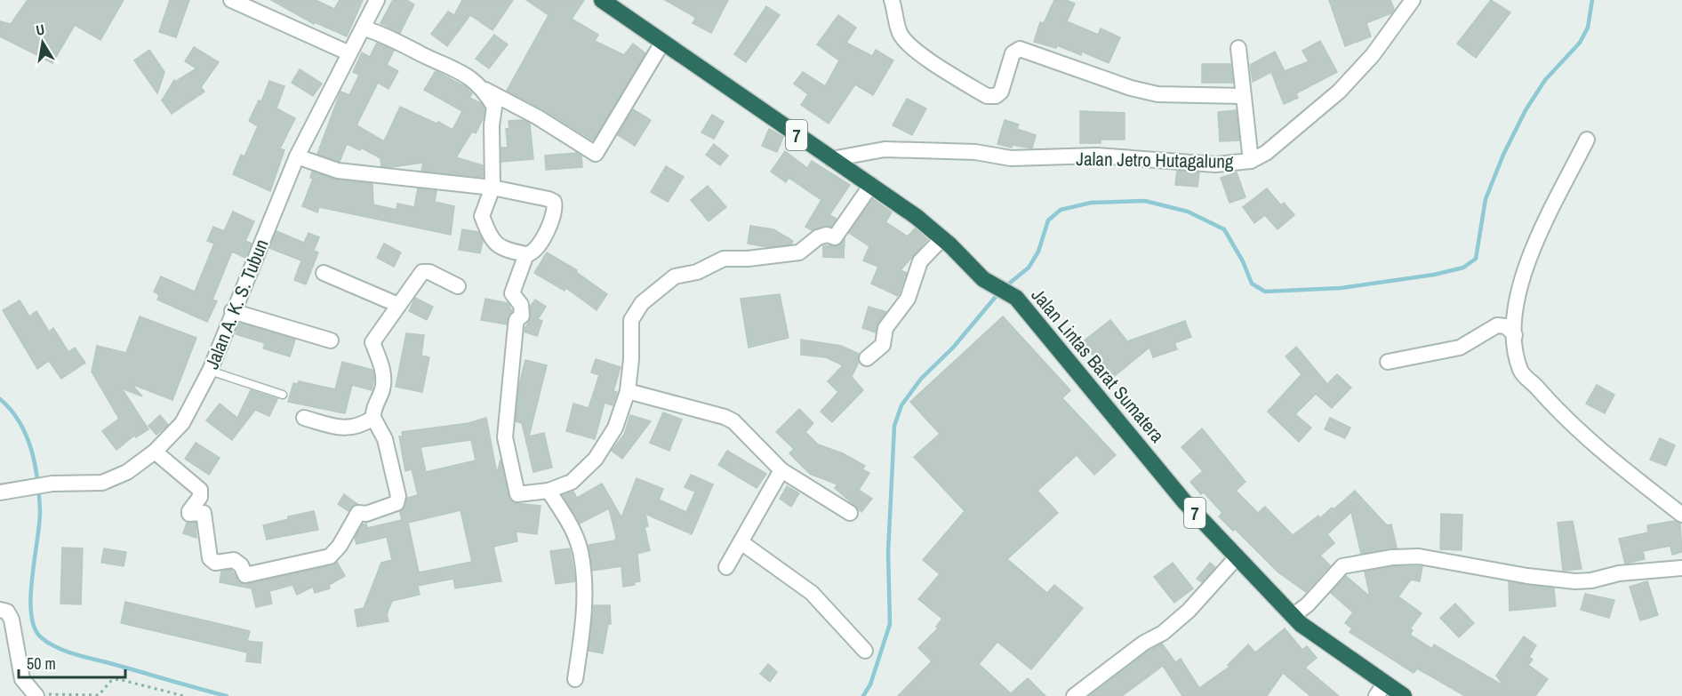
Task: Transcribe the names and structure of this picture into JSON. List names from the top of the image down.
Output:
{
  "streets": {
    "highway": ["7", "Jalan Lintas Barat Sumatera"],
    "street": ["Jalan Jetro Hutagalung", "Jalan A. K. S. Tubun"]
  },
  "crossings": [
    ["Jalan Jetro Hutagalung", "Jalan Lintas Barat Sumatera"]
  ],
  "scale_bar": "50 m",
  "north": "top"
}
